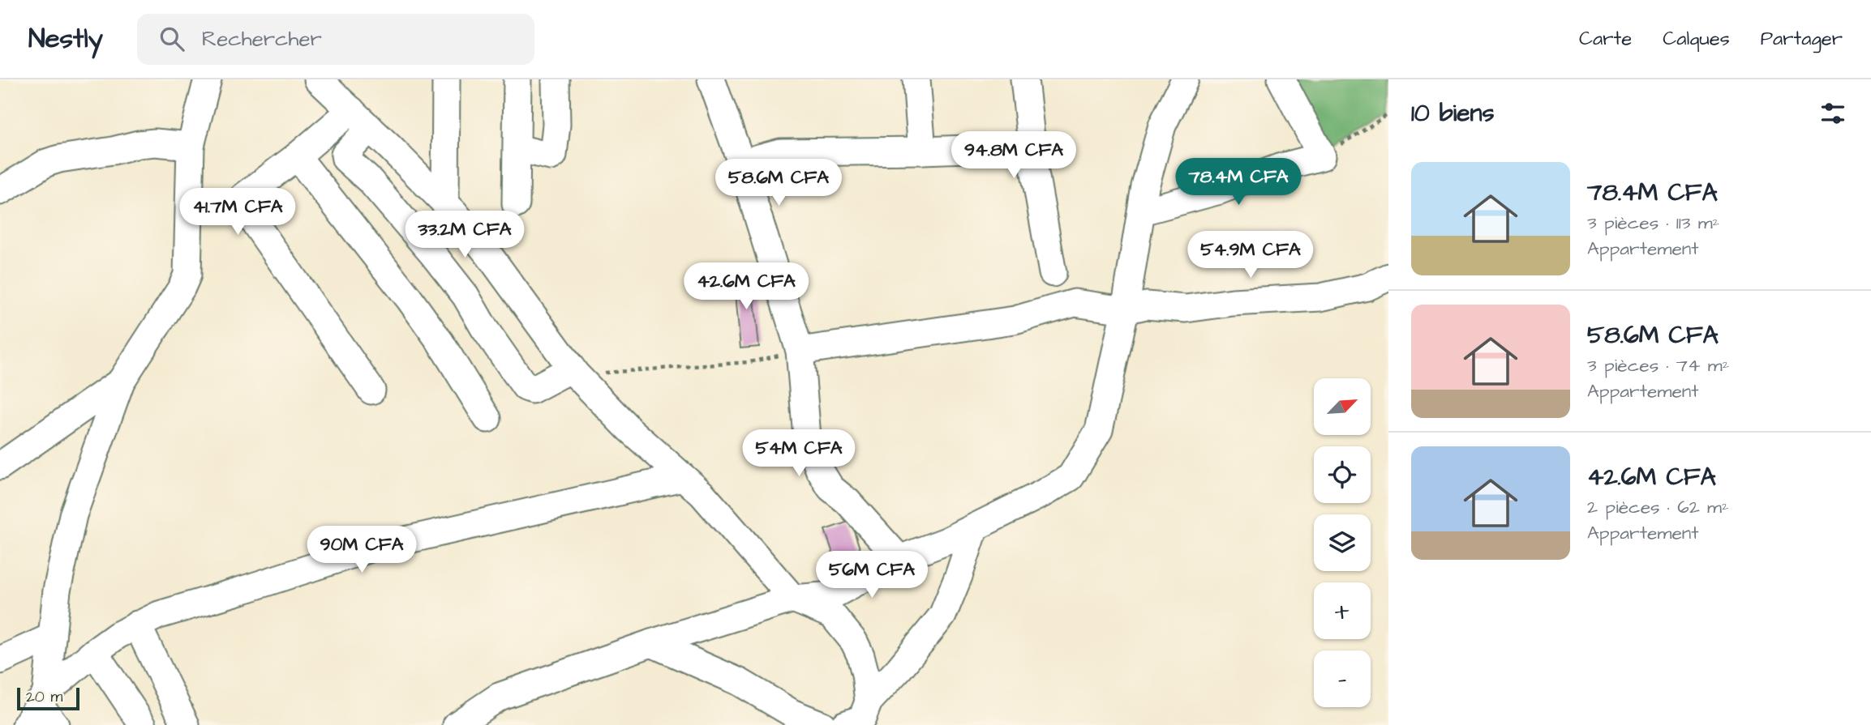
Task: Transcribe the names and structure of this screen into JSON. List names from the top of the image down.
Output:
{
  "scale_bar": "20 m",
  "north": "top right",
  "page": {
    "header": "Nestly",
    "search": "Rechercher",
    "nav": ["Carte", "Calques", "Partager"],
    "heading": "10 biens",
    "price": [
      "94.8M CFA",
      "78.4M CFA",
      "58.6M CFA",
      "41.7M CFA",
      "33.2M CFA",
      "54.9M CFA",
      "42.6M CFA",
      "54M CFA",
      "90M CFA",
      "56M CFA"
    ],
    "list": [
      {
        "name": "78.4M CFA",
        "note": "3 pièces · 113 m² · Appartement"
      },
      {
        "name": "58.6M CFA",
        "note": "3 pièces · 74 m² · Appartement"
      },
      {
        "name": "42.6M CFA",
        "note": "2 pièces · 62 m² · Appartement"
      }
    ],
    "map_buttons": ["+", "−"],
    "scale": "20 m"
  }
}
